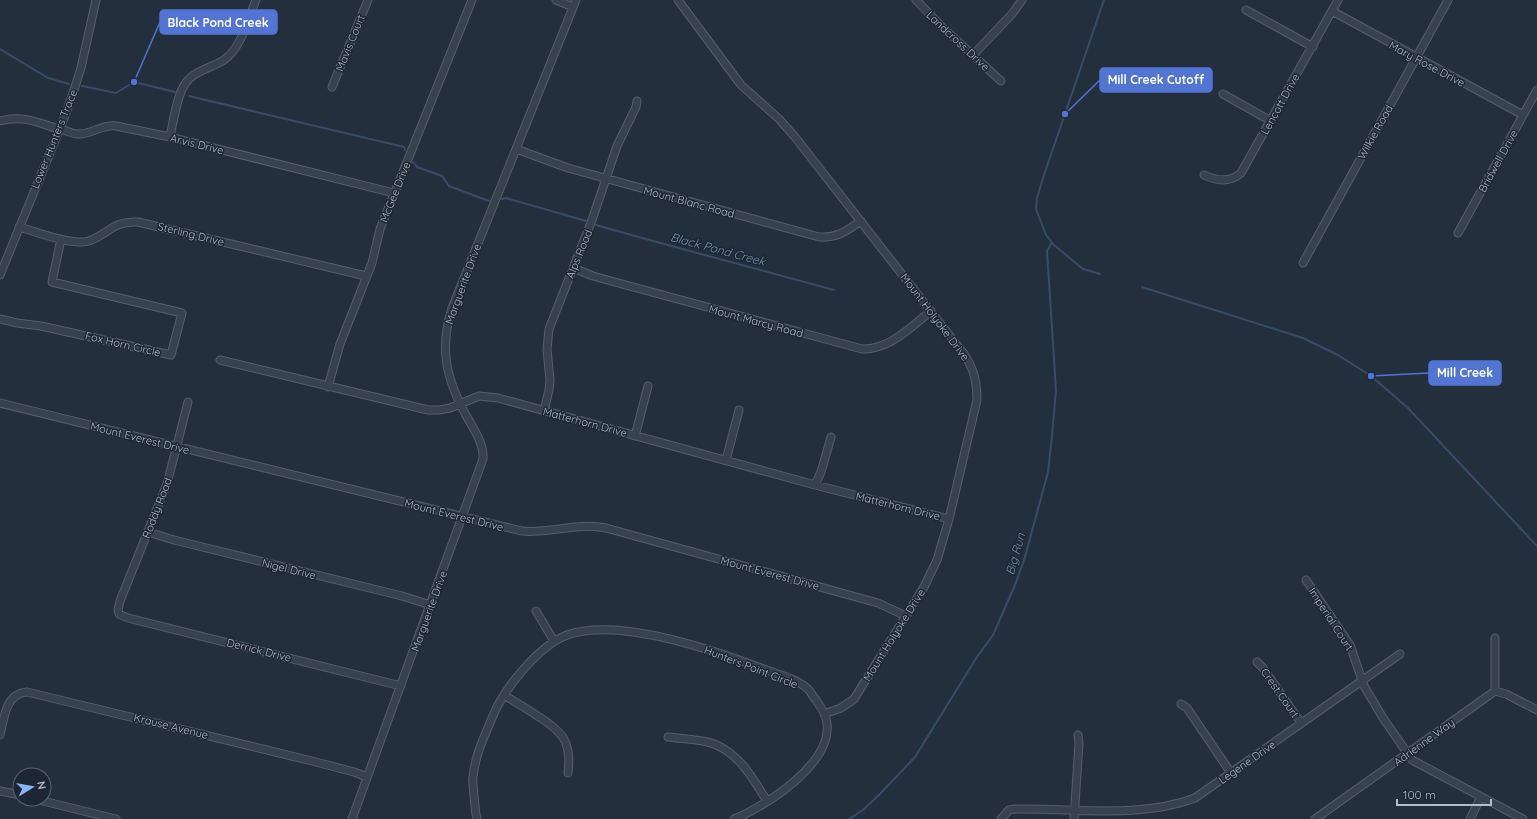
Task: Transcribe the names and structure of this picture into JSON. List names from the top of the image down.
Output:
{
  "streets": {
    "street": [
      "Landcross Drive",
      "Mavis Court",
      "Mary Rose Drive",
      "Lencott Drive",
      "Wilkie Road",
      "Lower Hunters Trace",
      "Arvis Drive",
      "Bridwell Drive",
      "McGee Drive",
      "Mount Blanc Road",
      "Sterling Drive",
      "Alps Road",
      "Marguerite Drive",
      "Mount Holyoke Drive",
      "Mount Marcy Road",
      "Fox Horn Circle",
      "Matterhorn Drive",
      "Mount Everest Drive",
      "Roddy Road",
      "Nigel Drive",
      "Imperial Court",
      "Derrick Drive",
      "Hunters Point Circle",
      "Crest Court",
      "Krause Avenue",
      "Adrienne Way",
      "Legene Drive"
    ]
  },
  "crossings": [
    ["Mary Rose Drive", "Lencott Drive"],
    ["Mary Rose Drive", "Wilkie Road"],
    ["Mary Rose Drive", "Bridwell Drive"],
    ["Lower Hunters Trace", "Arvis Drive"],
    ["Lower Hunters Trace", "Sterling Drive"],
    ["Arvis Drive", "McGee Drive"],
    ["McGee Drive", "Sterling Drive"],
    ["McGee Drive", "Matterhorn Drive"],
    ["Mount Blanc Road", "Alps Road"],
    ["Mount Blanc Road", "Marguerite Drive"],
    ["Mount Blanc Road", "Mount Holyoke Drive"],
    ["Sterling Drive", "Fox Horn Circle"],
    ["Alps Road", "Mount Marcy Road"],
    ["Alps Road", "Matterhorn Drive"],
    ["Marguerite Drive", "Matterhorn Drive"],
    ["Marguerite Drive", "Mount Everest Drive"],
    ["Marguerite Drive", "Nigel Drive"],
    ["Marguerite Drive", "Derrick Drive"],
    ["Marguerite Drive", "Krause Avenue"],
    ["Mount Holyoke Drive", "Mount Marcy Road"],
    ["Mount Holyoke Drive", "Matterhorn Drive"],
    ["Mount Holyoke Drive", "Mount Everest Drive"],
    ["Mount Holyoke Drive", "Hunters Point Circle"],
    ["Mount Everest Drive", "Roddy Road"],
    ["Roddy Road", "Nigel Drive"],
    ["Roddy Road", "Derrick Drive"],
    ["Imperial Court", "Adrienne Way"],
    ["Imperial Court", "Legene Drive"],
    ["Crest Court", "Legene Drive"]
  ],
  "water": ["Black Pond Creek", "Big Run"],
  "places": ["Black Pond Creek", "Mill Creek Cutoff", "Mill Creek"],
  "scale_bar": "100 m",
  "north": "right"
}
